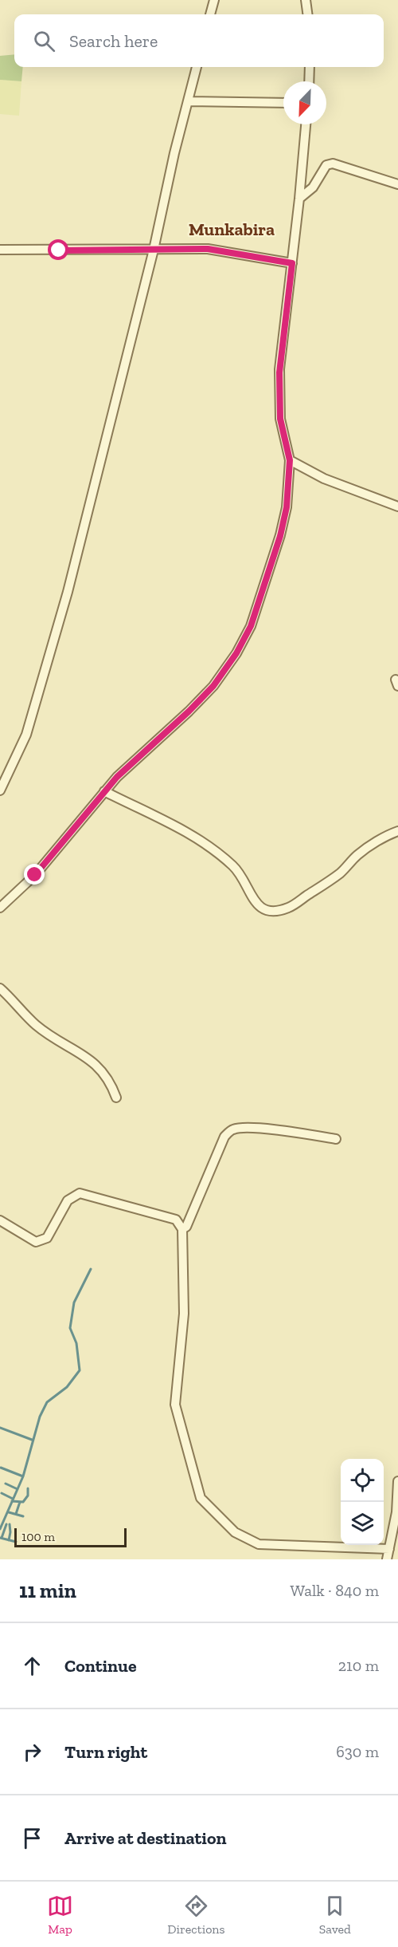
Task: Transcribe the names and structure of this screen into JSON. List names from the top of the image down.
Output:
{
  "districts": ["Munkabira"],
  "scale_bar": "100 m",
  "north": "bottom left",
  "page": {
    "search": "Search here",
    "scale": "100 m",
    "heading": ["11 min", "Walk · 840 m"],
    "list": [
      ["Continue", "210 m"],
      ["Turn right", "630 m"],
      "Arrive at destination"
    ],
    "nav": ["Map", "Directions", "Saved"]
  }
}
